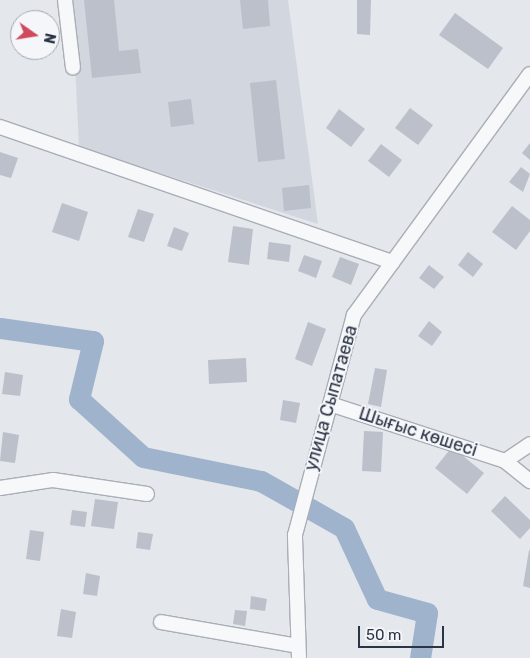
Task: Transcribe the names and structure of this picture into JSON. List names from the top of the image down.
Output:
{
  "streets": {
    "street": ["улица Сыпатаева", "Шығыс көшесі"]
  },
  "crossings": [
    ["улица Сыпатаева", "Шығыс көшесі"]
  ],
  "scale_bar": "50 m",
  "north": "right"
}
